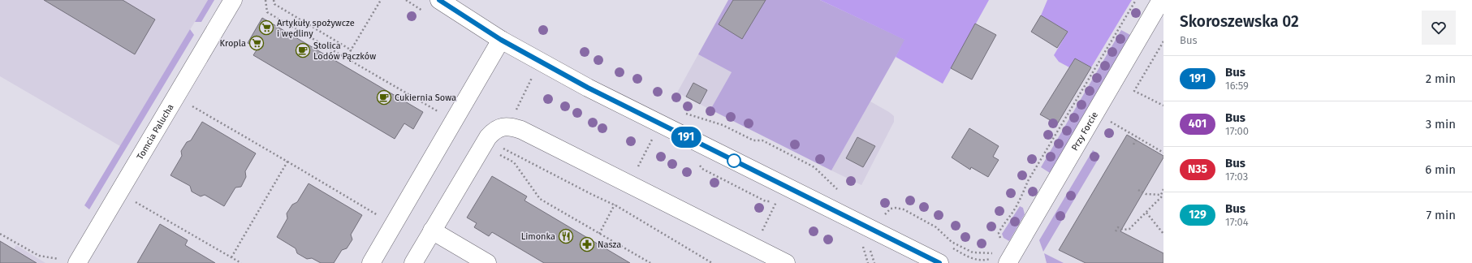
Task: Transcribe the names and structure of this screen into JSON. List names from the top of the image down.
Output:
{
  "streets": {
    "street": ["Tomcia Palucha", "Przy Forcie"]
  },
  "places": {
    "supermarket": ["Artykuły spożywcze i wędliny", "Kropla"],
    "cafe": ["Stolica Lodów Pączków", "Cukiernia Sowa"],
    "restaurant": ["Limonka"],
    "pharmacy": ["Nasza"]
  },
  "lines": ["bus line 191"],
  "page": {
    "on_map": "191",
    "heading": ["Skoroszewska 02", "Bus"],
    "list": [
      {
        "mark": "191",
        "name": "Bus",
        "note": "16:59",
        "value": "2 min"
      },
      {
        "mark": "401",
        "name": "Bus",
        "note": "17:00",
        "value": "3 min"
      },
      {
        "mark": "N35",
        "name": "Bus",
        "note": "17:03",
        "value": "6 min"
      },
      {
        "mark": "129",
        "name": "Bus",
        "note": "17:04",
        "value": "7 min"
      }
    ]
  }
}
